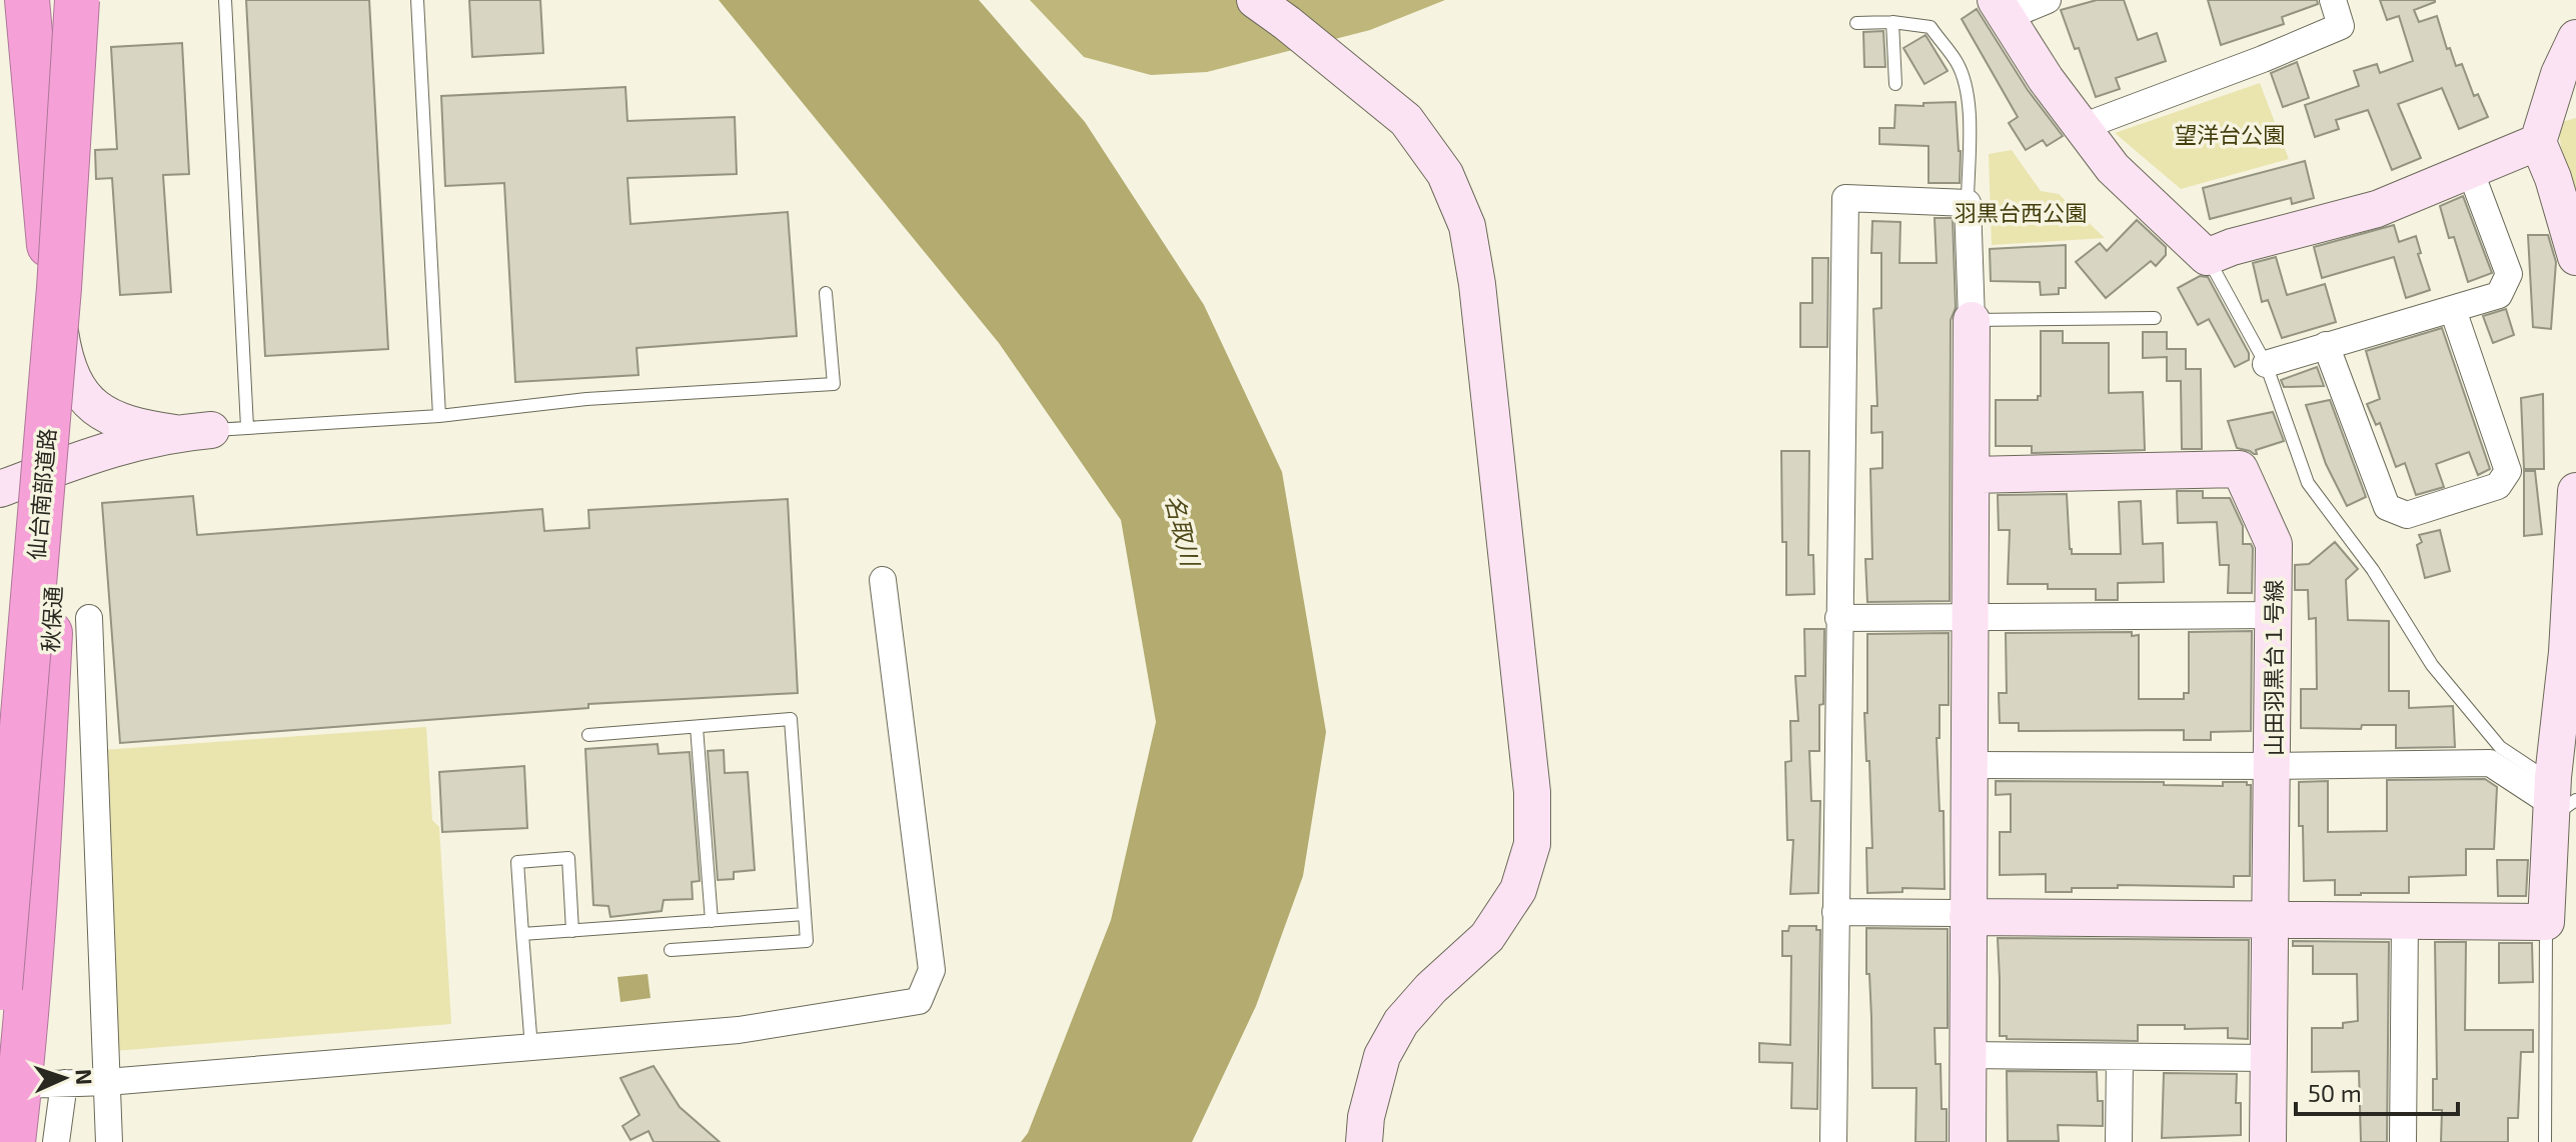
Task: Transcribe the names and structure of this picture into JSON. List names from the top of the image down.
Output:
{
  "streets": {
    "highway": ["仙台南部道路", "秋保通"],
    "street": ["山田羽黒台１号線"]
  },
  "water": ["名取川"],
  "parks": ["望洋台公園", "羽黒台西公園"],
  "scale_bar": "50 m",
  "north": "right"
}
